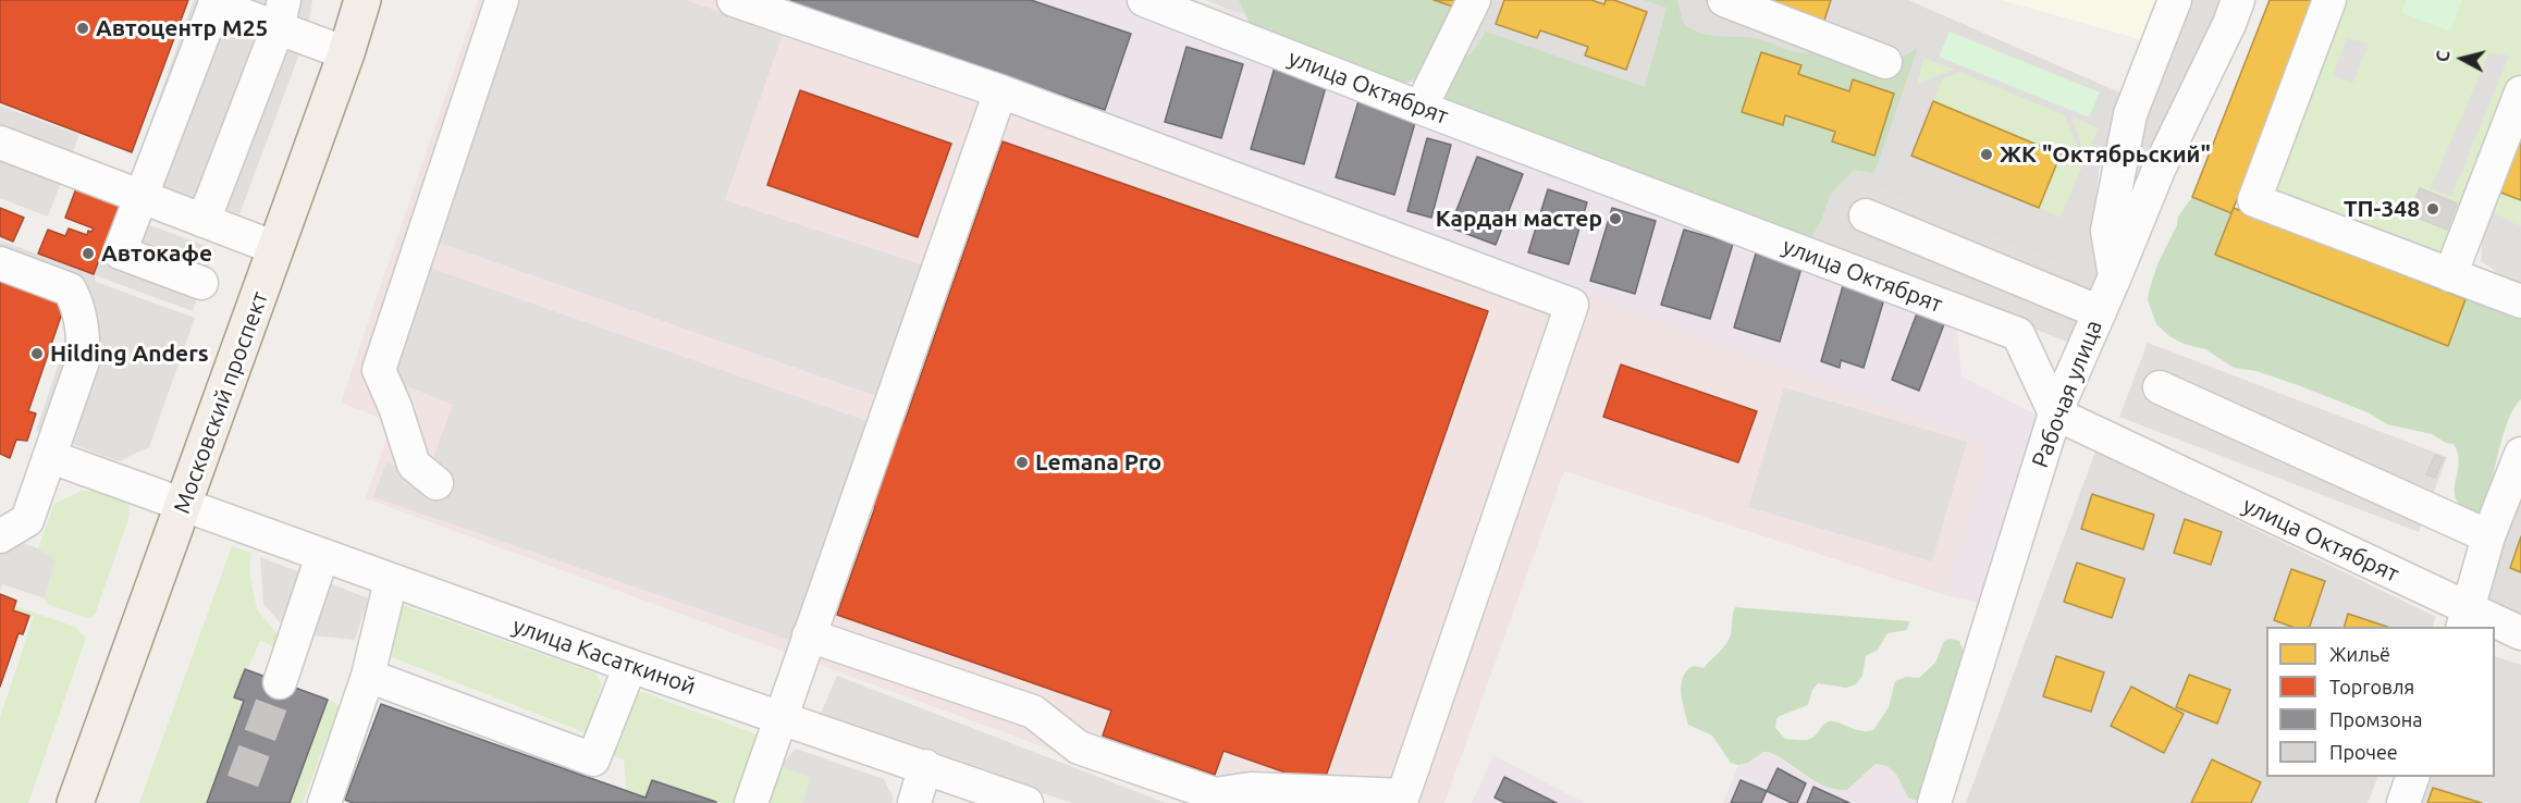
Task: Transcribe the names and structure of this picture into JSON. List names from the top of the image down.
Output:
{
  "streets": {
    "main road": ["Московский проспект"],
    "street": ["улица Октябрят", "Рабочая улица", "улица Касаткиной"]
  },
  "crossings": [
    ["улица Октябрят", "Рабочая улица"],
    ["Московский проспект", "улица Касаткиной"]
  ],
  "places": [
    "Автоцентр М25",
    "ЖК \"Октябрьский\"",
    "ТП-348",
    "Кардан мастер",
    "Автокафе",
    "Hilding Anders",
    "Lemana Pro"
  ],
  "legend": [
    "Жильё",
    "Торговля",
    "Промзона",
    "Прочее"
  ],
  "north": "left"
}
